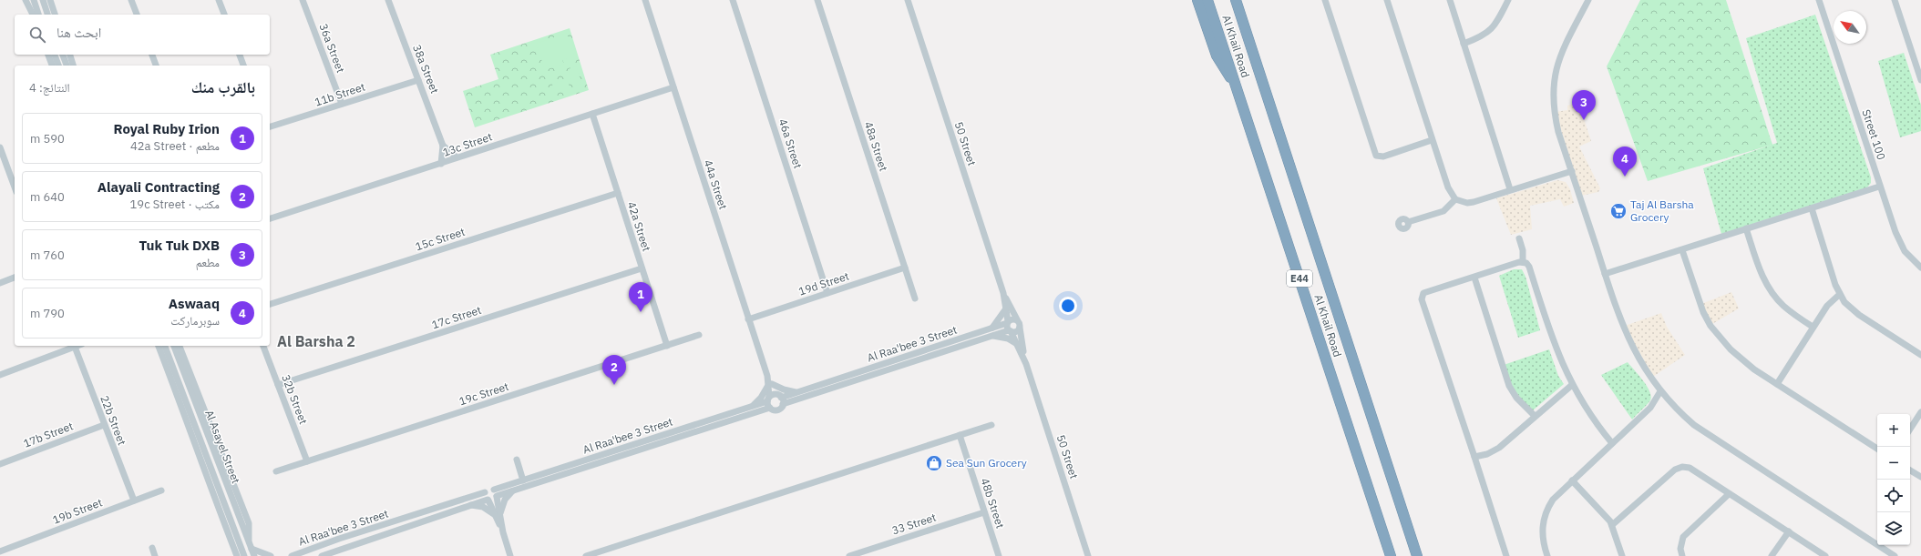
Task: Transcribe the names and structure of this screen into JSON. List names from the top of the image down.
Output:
{
  "streets": {
    "highway": ["Al Khail Road", "E44"],
    "street": [
      "36a Street",
      "38a Street",
      "11b Street",
      "Street 100",
      "46a Street",
      "50 Street",
      "13c Street",
      "48a Street",
      "44a Street",
      "42a Street",
      "15c Street",
      "19d Street",
      "17c Street",
      "Al Raa'bee 3 Street",
      "19c Street",
      "32b Street",
      "22b Street",
      "17b Street",
      "Al Asayel Street",
      "48b Street",
      "19b Street",
      "33 Street"
    ]
  },
  "crossings": [
    ["36a Street", "11b Street"],
    ["38a Street", "11b Street"],
    ["38a Street", "13c Street"],
    ["46a Street", "19d Street"],
    ["50 Street", "Al Raa'bee 3 Street"],
    ["13c Street", "44a Street"],
    ["13c Street", "42a Street"],
    ["48a Street", "19d Street"],
    ["44a Street", "19d Street"],
    ["44a Street", "Al Raa'bee 3 Street"],
    ["42a Street", "15c Street"],
    ["42a Street", "17c Street"],
    ["42a Street", "19c Street"],
    ["17c Street", "32b Street"],
    ["19c Street", "32b Street"],
    ["22b Street", "17b Street"],
    ["22b Street", "19b Street"],
    ["48b Street", "33 Street"]
  ],
  "districts": ["Al Barsha 2"],
  "places": {
    "supermarket": ["Taj Al Barsha Grocery"],
    "shop": ["Sea Sun Grocery"]
  },
  "north": "top left",
  "page": {
    "search": "ابحث هنا",
    "heading": ["بالقرب منك", "النتائج: 4"],
    "pins": [
      "3",
      "4",
      "1",
      "2"
    ],
    "list": [
      {
        "mark": "1",
        "name": "Royal Ruby Irion",
        "note": "مطعم · 42a Street",
        "value": "590 m"
      },
      {
        "mark": "2",
        "name": "Alayali Contracting",
        "note": "مكتب · 19c Street",
        "value": "640 m"
      },
      {
        "mark": "3",
        "name": "Tuk Tuk DXB",
        "note": "مطعم",
        "value": "760 m"
      },
      {
        "mark": "4",
        "name": "Aswaaq",
        "note": "سوبرماركت",
        "value": "790 m"
      }
    ],
    "map_buttons": ["+", "−"]
  }
}
